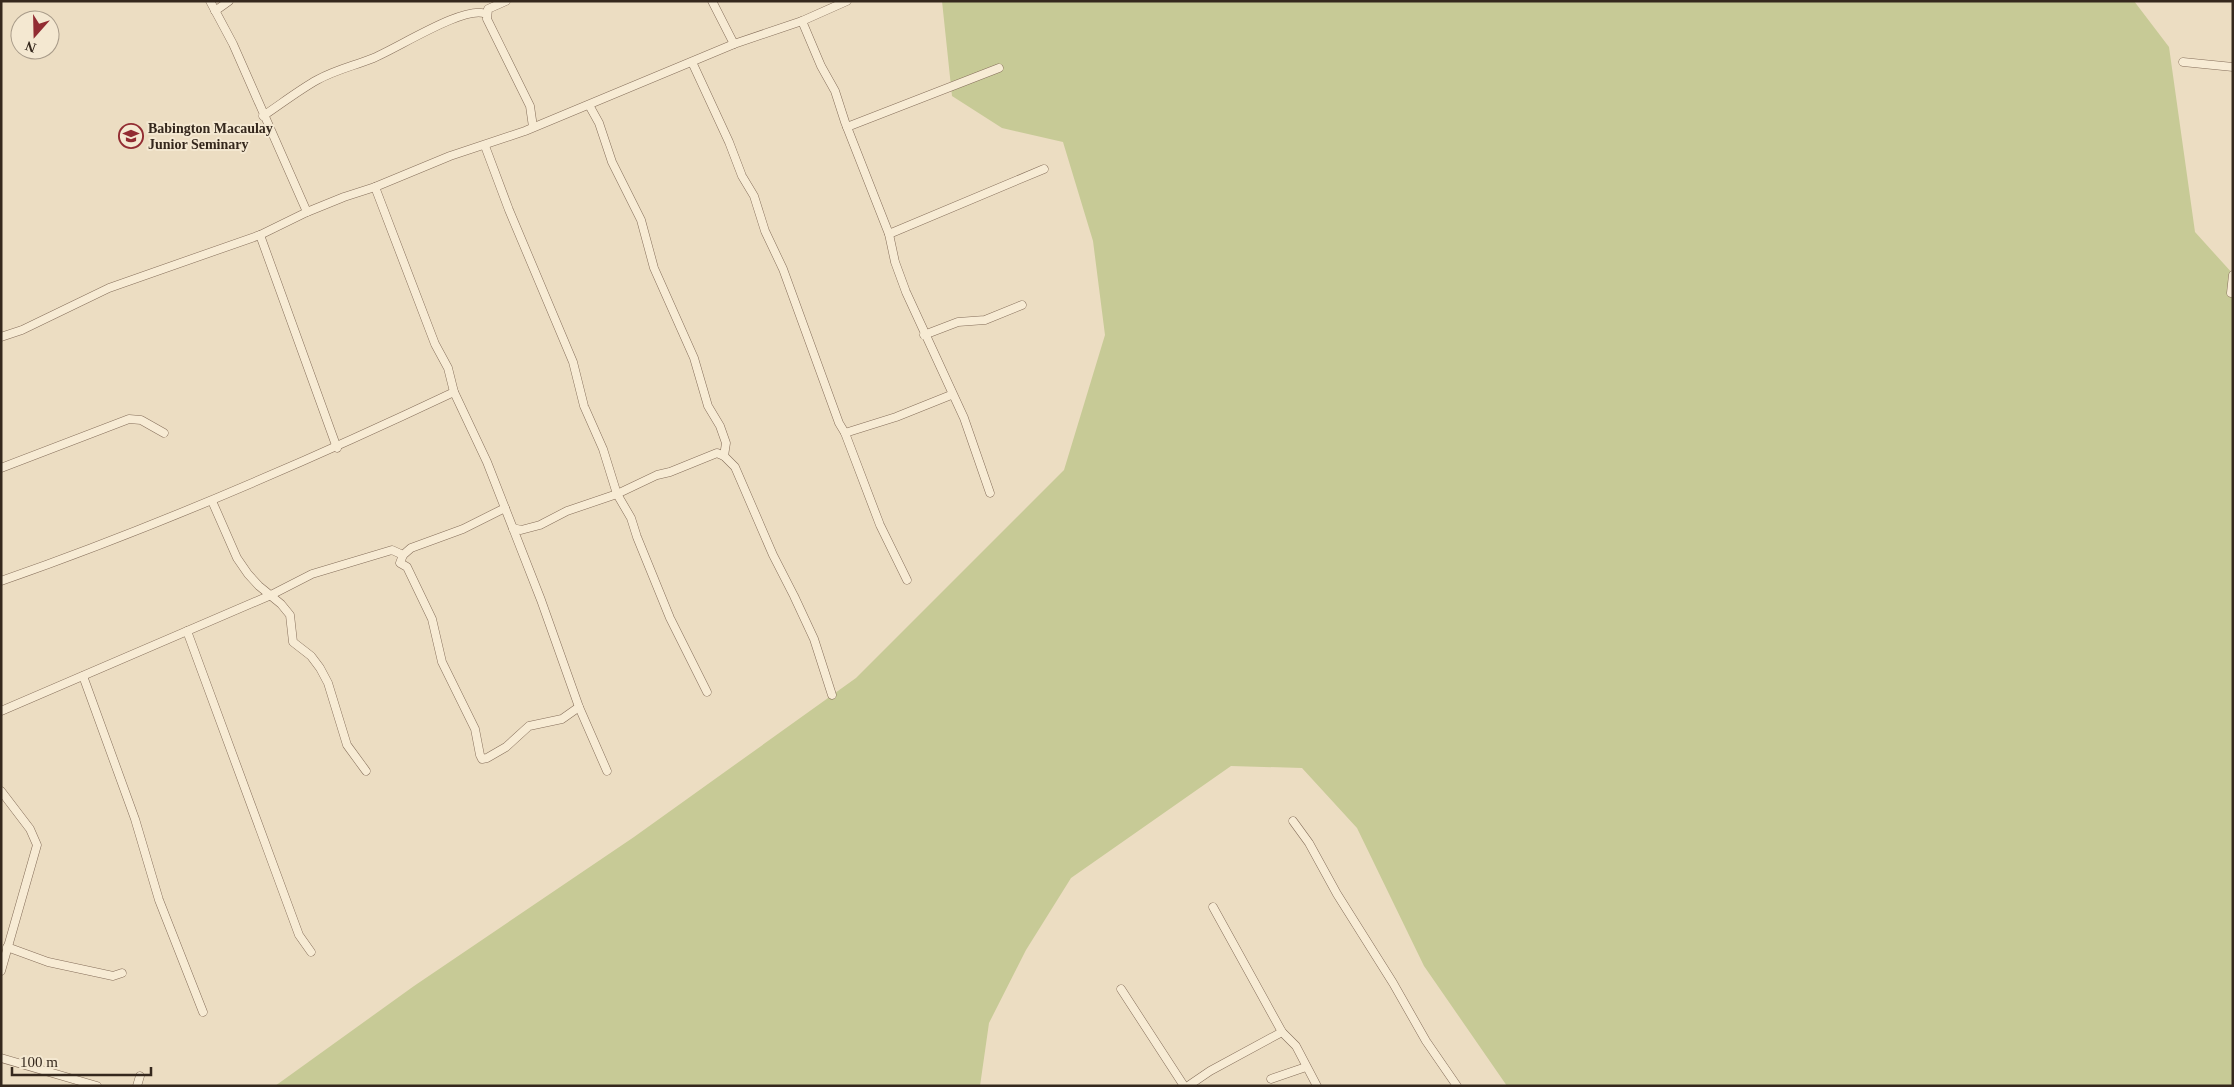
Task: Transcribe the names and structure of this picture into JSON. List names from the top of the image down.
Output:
{
  "places": {
    "school or university": ["Babington Macaulay Junior Seminary"]
  },
  "scale_bar": "100 m",
  "north": "bottom"
}
